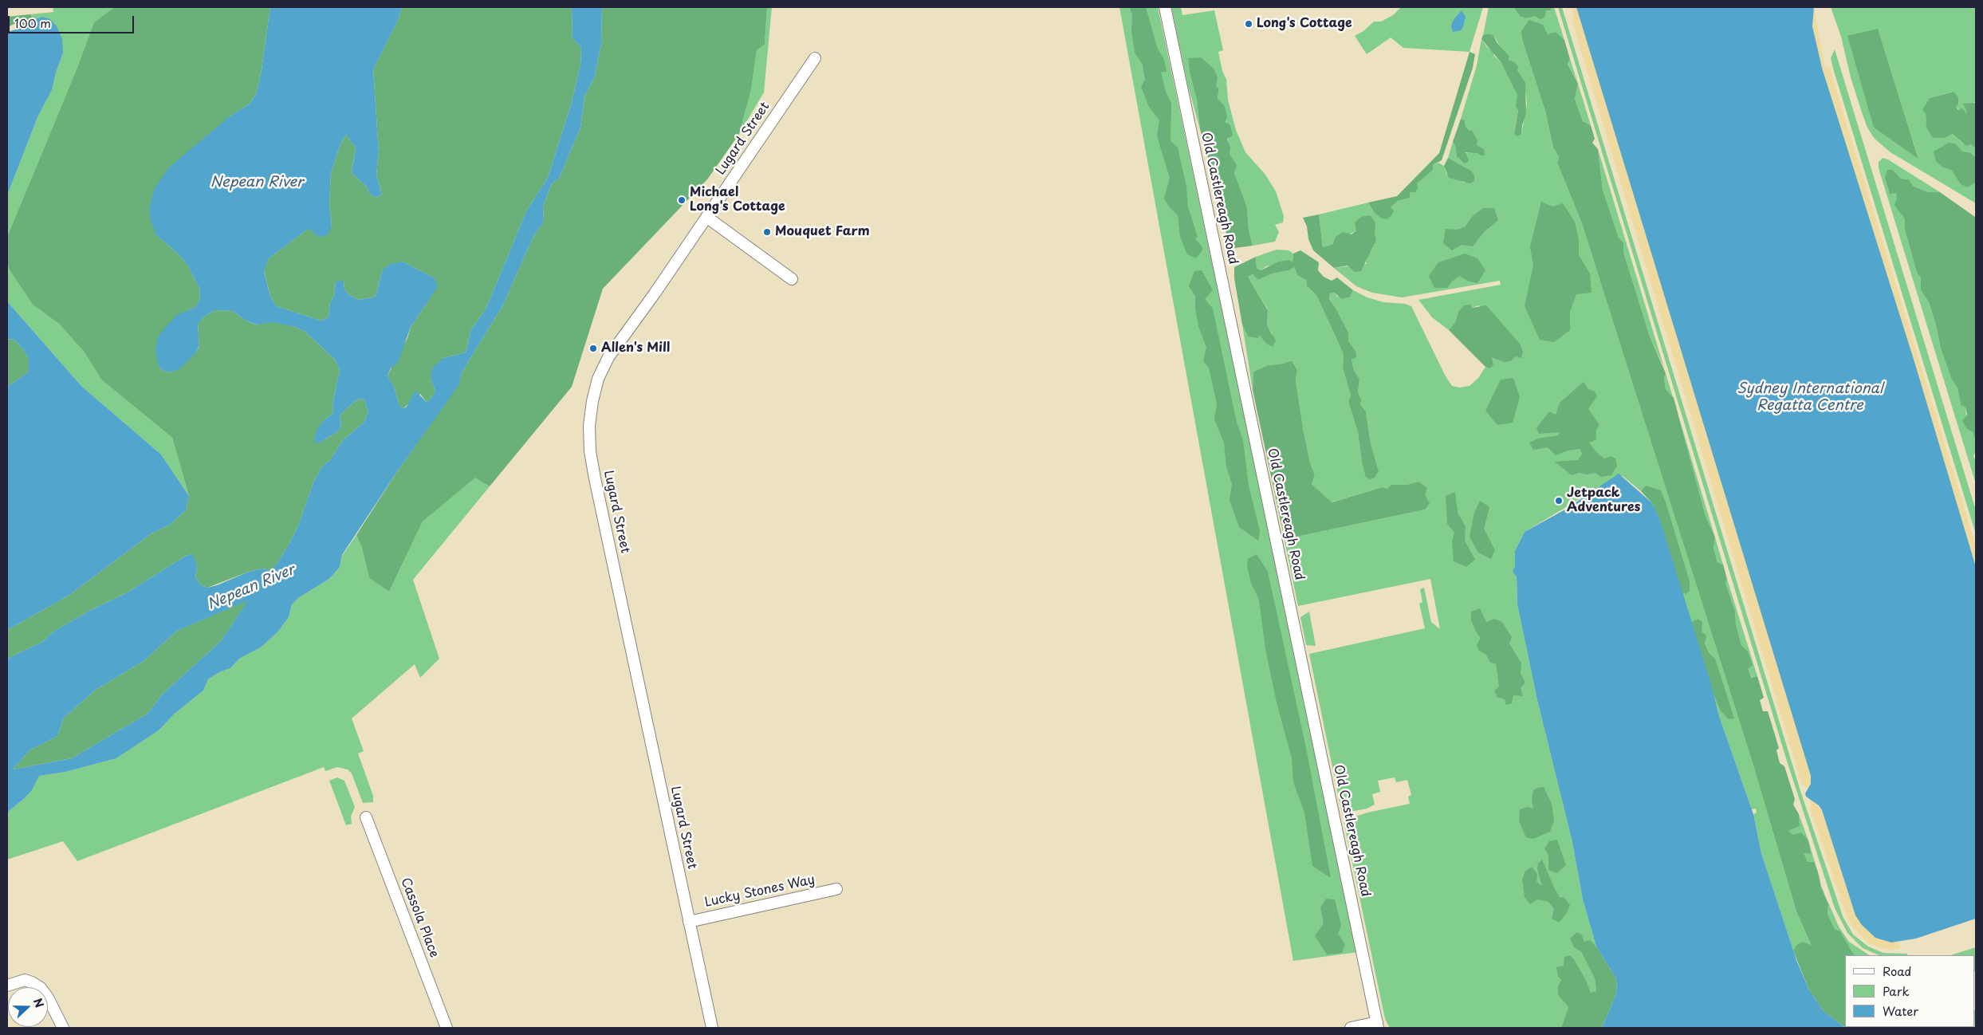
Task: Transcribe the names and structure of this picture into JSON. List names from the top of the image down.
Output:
{
  "streets": {
    "street": [
      "Lugard Street",
      "Old Castlereagh Road",
      "Lucky Stones Way",
      "Cassola Place"
    ]
  },
  "crossings": [
    ["Lugard Street", "Lucky Stones Way"]
  ],
  "water": ["Nepean River", "Sydney International Regatta Centre"],
  "places": [
    "Long's Cottage",
    "Michael Long's Cottage",
    "Mouquet Farm",
    "Allen's Mill",
    "Jetpack Adventures"
  ],
  "legend": ["Road", "Park", "Water"],
  "scale_bar": "100 m",
  "north": "right"
}
